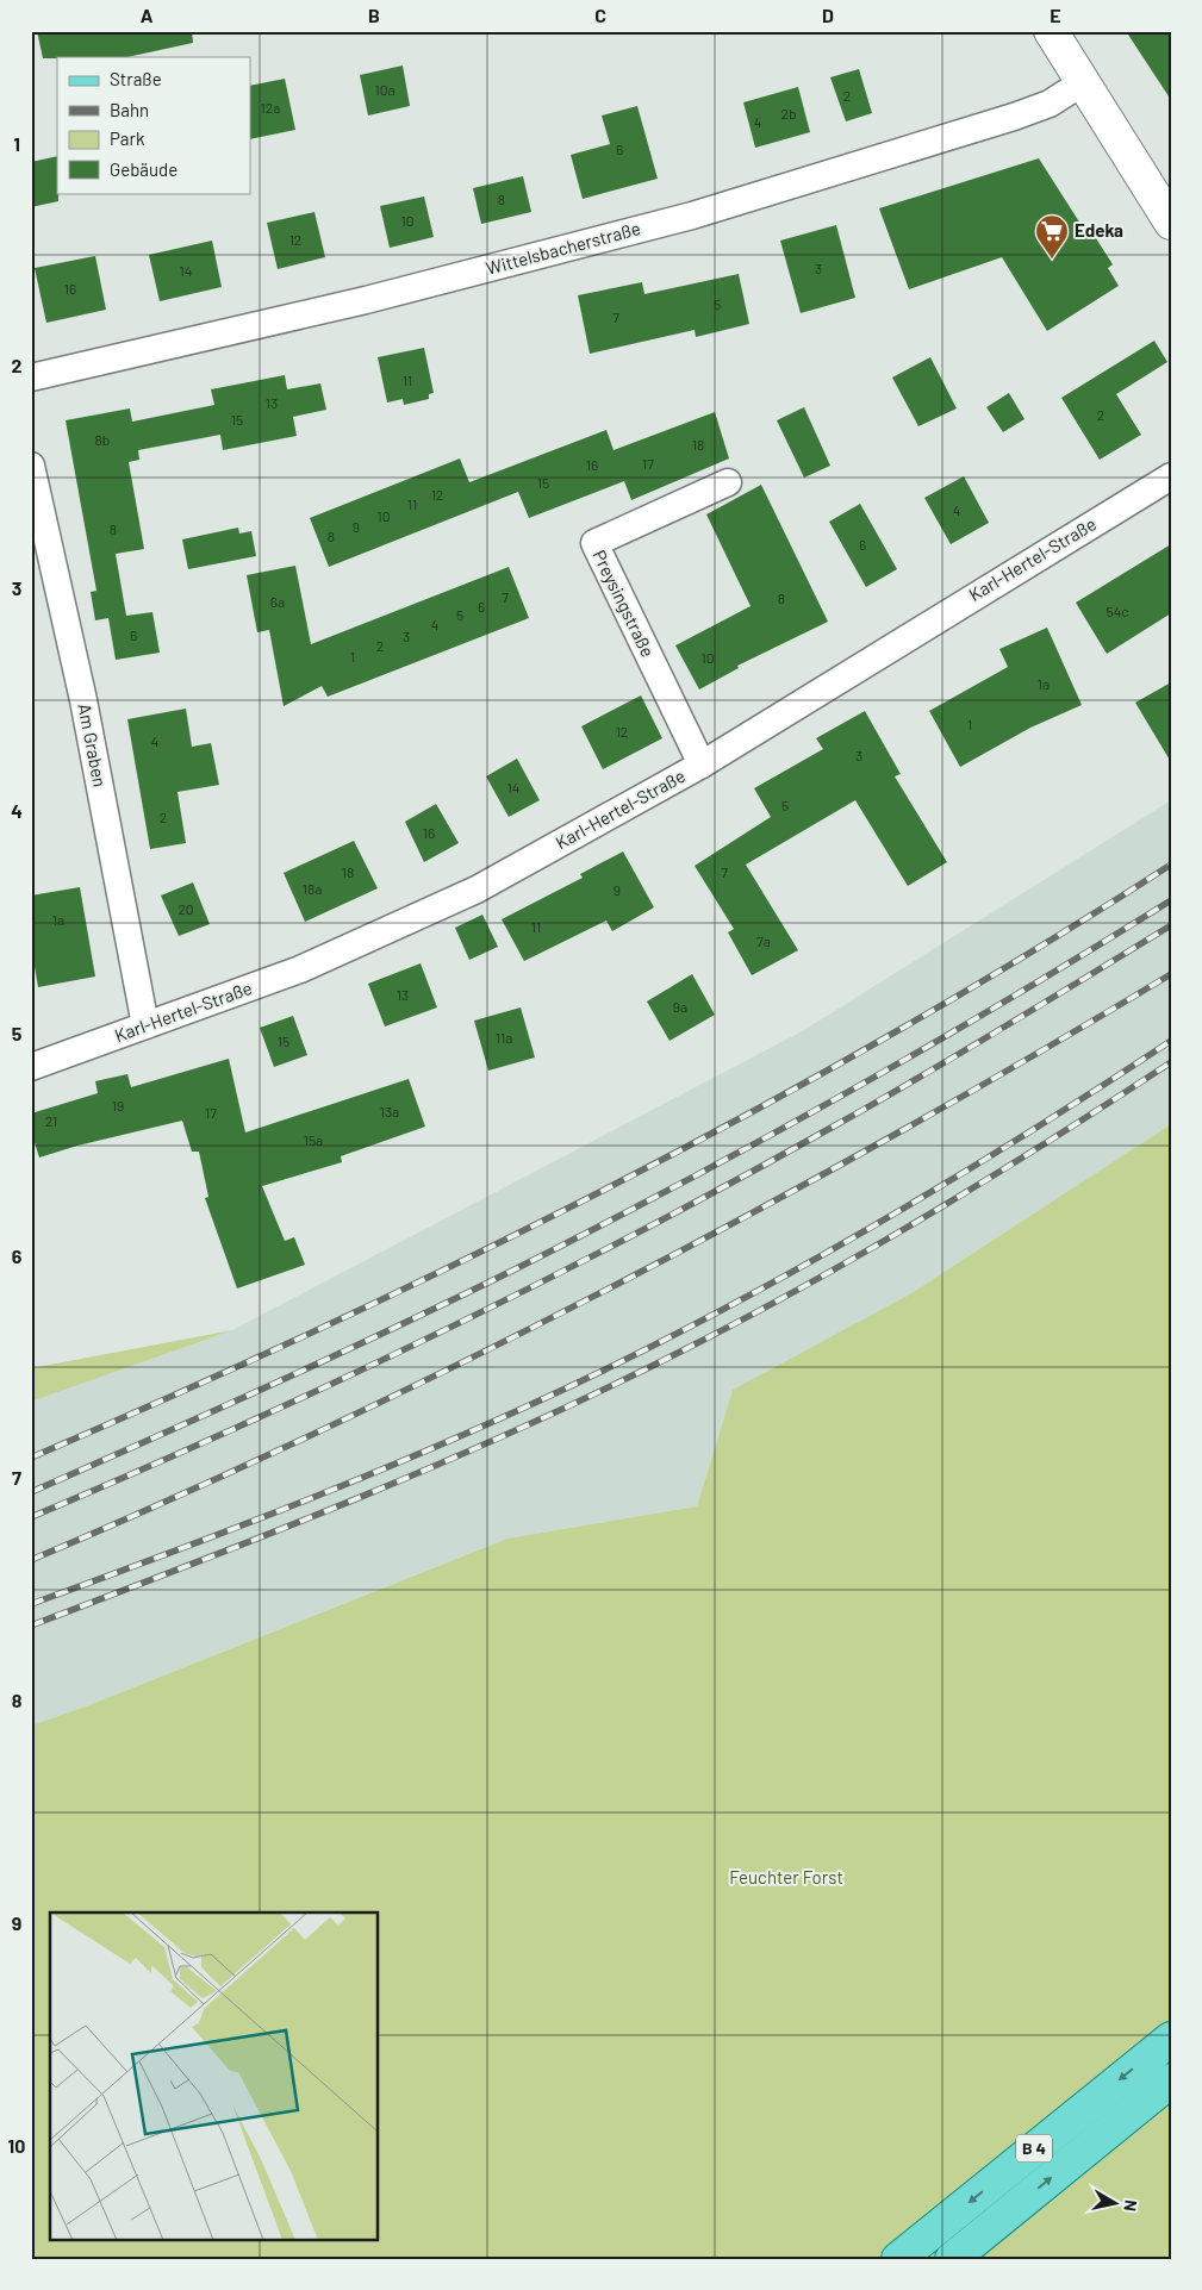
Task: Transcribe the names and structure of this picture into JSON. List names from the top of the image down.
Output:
{
  "streets": {
    "main road": ["B 4"],
    "street": [
      "Wittelsbacherstraße",
      "Karl-Hertel-Straße",
      "Preysingstraße",
      "Am Graben"
    ]
  },
  "crossings": [
    ["Karl-Hertel-Straße", "Preysingstraße"],
    ["Karl-Hertel-Straße", "Am Graben"]
  ],
  "parks": ["Feuchter Forst"],
  "places": {
    "supermarket": ["Edeka"]
  },
  "house_numbers": [
    "10a",
    "2",
    "12a",
    "2b",
    "4",
    "6",
    "8",
    "10",
    "12",
    "3",
    "14",
    "16",
    "5",
    "7",
    "11",
    "13",
    "2",
    "15",
    "8b",
    "18",
    "17",
    "16",
    "15",
    "12",
    "11",
    "4",
    "10",
    "9",
    "8",
    "8",
    "6",
    "7",
    "8",
    "6a",
    "6",
    "54c",
    "5",
    "4",
    "6",
    "3",
    "2",
    "1",
    "10",
    "1a",
    "1",
    "12",
    "4",
    "3",
    "14",
    "5",
    "2",
    "16",
    "18",
    "7",
    "18a",
    "9",
    "20",
    "1a",
    "11",
    "7a",
    "13",
    "9a",
    "11a",
    "15",
    "19",
    "13a",
    "17",
    "21",
    "15a"
  ],
  "legend": [
    "Straße",
    "Bahn",
    "Park",
    "Gebäude"
  ],
  "north": "right",
  "grid": {
    "columns": [
      "A",
      "B",
      "C",
      "D",
      "E"
    ],
    "rows": [
      "1",
      "2",
      "3",
      "4",
      "5",
      "6",
      "7",
      "8",
      "9",
      "10"
    ]
  }
}
